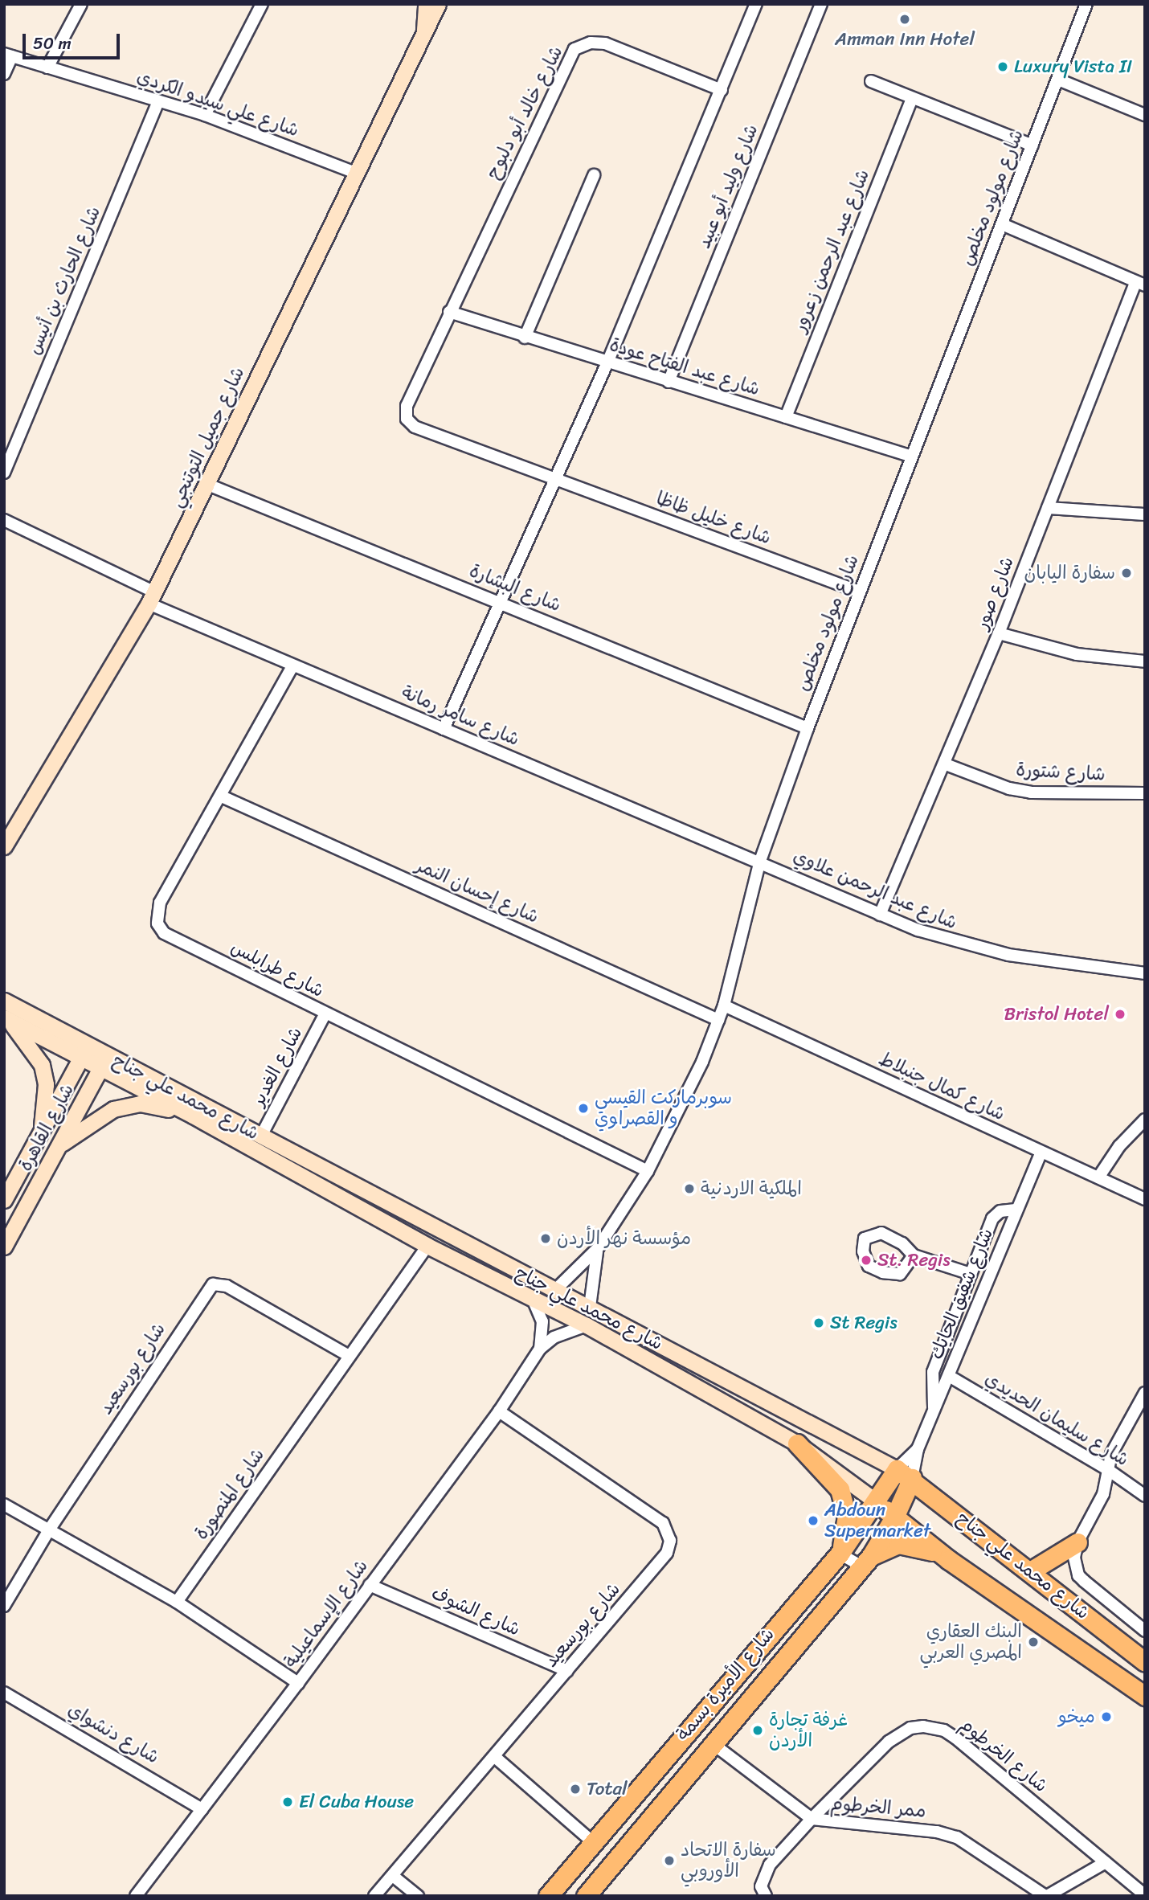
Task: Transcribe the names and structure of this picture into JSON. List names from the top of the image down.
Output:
{
  "streets": {
    "main road": [
      "شارع جميل التوتنجي",
      "شارع محمد علي جناح",
      "شارع القاهرة",
      "شارع الأميرة بسمة"
    ],
    "street": [
      "شارع علي سيدو الكردي",
      "شارع خالد أبو دلبوح",
      "شارع وليد أبو عبيد",
      "شارع مولود مخلص",
      "شارع عبد الرحمن زعرور",
      "شارع الحارث بن أنيس",
      "شارع عبد الفتاح عودة",
      "شارع خليل ظاظا",
      "شارع البشارة",
      "شارع صور",
      "شارع سامر رمانة",
      "شارع شتورة",
      "شارع عبد الرحمن علاوي",
      "شارع إحسان النمر",
      "شارع طرابلس",
      "شارع الغدير",
      "شارع كمال جنبلاط",
      "شارع شفيق الحايك",
      "شارع بورسعيد",
      "شارع سليمان الحديدي",
      "شارع المنصورة",
      "شارع الشوف",
      "شارع الإسماعيلية",
      "شارع دنشواي",
      "شارع الخرطوم",
      "ممر الخرطوم"
    ]
  },
  "crossings": [
    ["شارع علي سيدو الكردي", "شارع الحارث بن أنيس"],
    ["شارع علي سيدو الكردي", "شارع جميل التوتنجي"],
    ["شارع خالد أبو دلبوح", "شارع عبد الفتاح عودة"],
    ["شارع خالد أبو دلبوح", "شارع خليل ظاظا"],
    ["شارع وليد أبو عبيد", "شارع عبد الفتاح عودة"],
    ["شارع مولود مخلص", "شارع عبد الفتاح عودة"],
    ["شارع مولود مخلص", "شارع خليل ظاظا"],
    ["شارع مولود مخلص", "شارع البشارة"],
    ["شارع مولود مخلص", "شارع سامر رمانة"],
    ["شارع مولود مخلص", "شارع عبد الرحمن علاوي"],
    ["شارع مولود مخلص", "شارع إحسان النمر"],
    ["شارع مولود مخلص", "شارع طرابلس"],
    ["شارع مولود مخلص", "شارع كمال جنبلاط"],
    ["شارع مولود مخلص", "شارع محمد علي جناح"],
    ["شارع عبد الرحمن زعرور", "شارع عبد الفتاح عودة"],
    ["شارع جميل التوتنجي", "شارع البشارة"],
    ["شارع جميل التوتنجي", "شارع سامر رمانة"],
    ["شارع صور", "شارع شتورة"],
    ["شارع صور", "شارع عبد الرحمن علاوي"],
    ["شارع سامر رمانة", "شارع عبد الرحمن علاوي"],
    ["شارع سامر رمانة", "شارع طرابلس"],
    ["شارع إحسان النمر", "شارع طرابلس"],
    ["شارع طرابلس", "شارع الغدير"],
    ["شارع الغدير", "شارع محمد علي جناح"],
    ["شارع كمال جنبلاط", "شارع شفيق الحايك"],
    ["شارع محمد علي جناح", "شارع القاهرة"],
    ["شارع محمد علي جناح", "شارع شفيق الحايك"],
    ["شارع محمد علي جناح", "شارع المنصورة"],
    ["شارع محمد علي جناح", "شارع الإسماعيلية"],
    ["شارع محمد علي جناح", "شارع الأميرة بسمة"],
    ["شارع شفيق الحايك", "شارع سليمان الحديدي"],
    ["شارع شفيق الحايك", "شارع الأميرة بسمة"],
    ["شارع بورسعيد", "شارع المنصورة"],
    ["شارع بورسعيد", "شارع الشوف"],
    ["شارع بورسعيد", "شارع الإسماعيلية"],
    ["شارع الشوف", "شارع الإسماعيلية"],
    ["شارع الإسماعيلية", "شارع دنشواي"],
    ["شارع الأميرة بسمة", "ممر الخرطوم"],
    ["شارع الخرطوم", "ممر الخرطوم"]
  ],
  "places": [
    "Amman Inn Hotel",
    "Luxury Vista II",
    "سفارة اليابان",
    "Bristol Hotel",
    "سوبرماركت القيسي و القصراوي",
    "الملكية الاردنية",
    "مؤسسة نهر الأردن",
    "St. Regis",
    "St Regis",
    "Abdoun Supermarket",
    "البنك العقاري المصري العربي",
    "ميخو",
    "غرفة تجارة الأردن",
    "Total",
    "El Cuba House",
    "سفارة الاتحاد الأوروبي"
  ],
  "scale_bar": "50 m"
}
